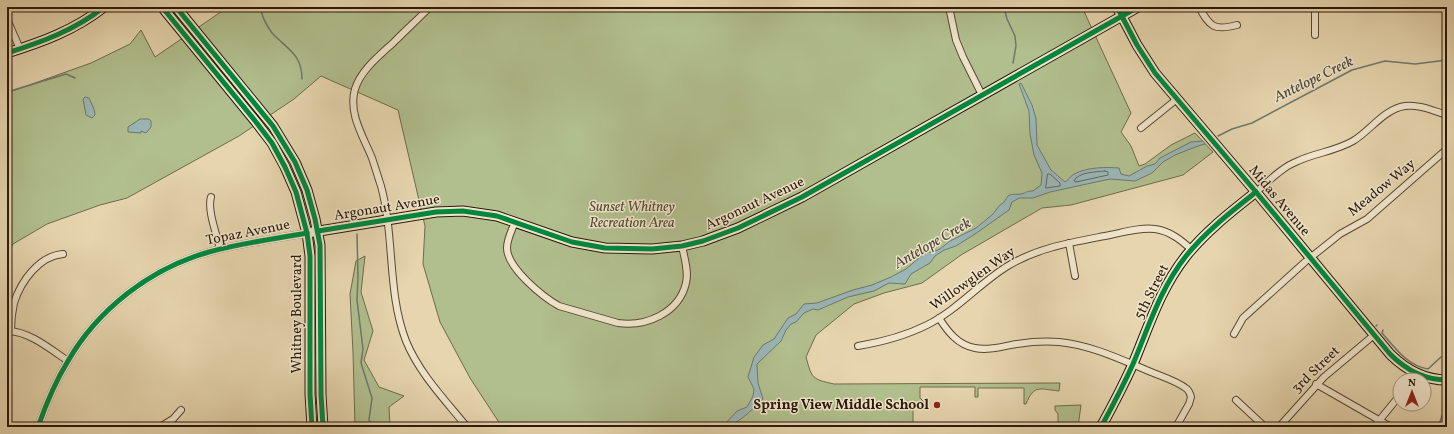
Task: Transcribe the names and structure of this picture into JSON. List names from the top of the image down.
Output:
{
  "streets": {
    "street": [
      "Meadow Way",
      "Midas Avenue",
      "Argonaut Avenue",
      "Topaz Avenue",
      "Willowglen Way",
      "5th Street",
      "Whitney Boulevard",
      "3rd Street"
    ]
  },
  "crossings": [
    ["Meadow Way", "Midas Avenue"],
    ["Midas Avenue", "Argonaut Avenue"],
    ["Midas Avenue", "5th Street"],
    ["Midas Avenue", "3rd Street"],
    ["Argonaut Avenue", "Topaz Avenue"],
    ["Argonaut Avenue", "Whitney Boulevard"],
    ["Topaz Avenue", "Whitney Boulevard"],
    ["Willowglen Way", "5th Street"]
  ],
  "water": ["Antelope Creek"],
  "parks": ["Sunset Whitney Recreation Area"],
  "places": ["Spring View Middle School"],
  "north": "top"
}
